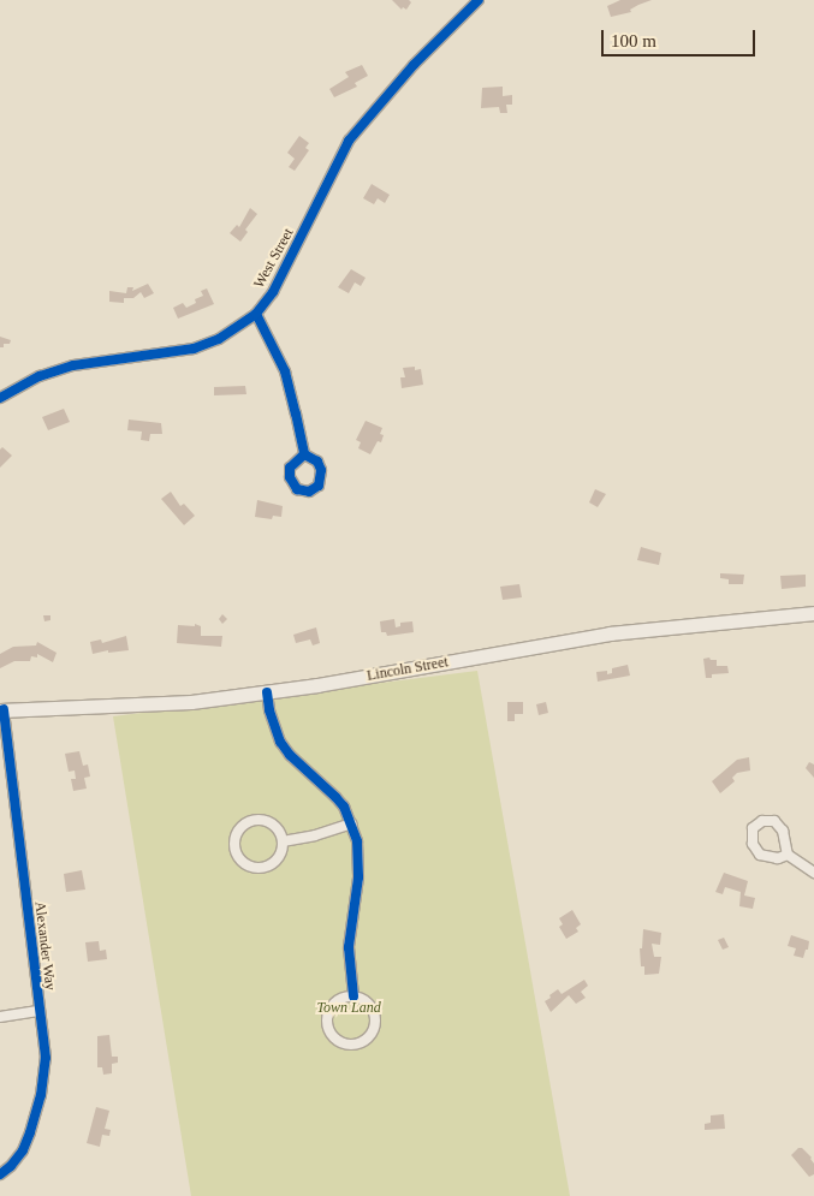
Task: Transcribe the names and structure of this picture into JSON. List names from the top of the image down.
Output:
{
  "streets": {
    "main road": ["Lincoln Street"],
    "street": ["West Street", "Alexander Way"]
  },
  "crossings": [
    ["Lincoln Street", "Alexander Way"]
  ],
  "parks": ["Town Land"],
  "scale_bar": "100 m"
}
